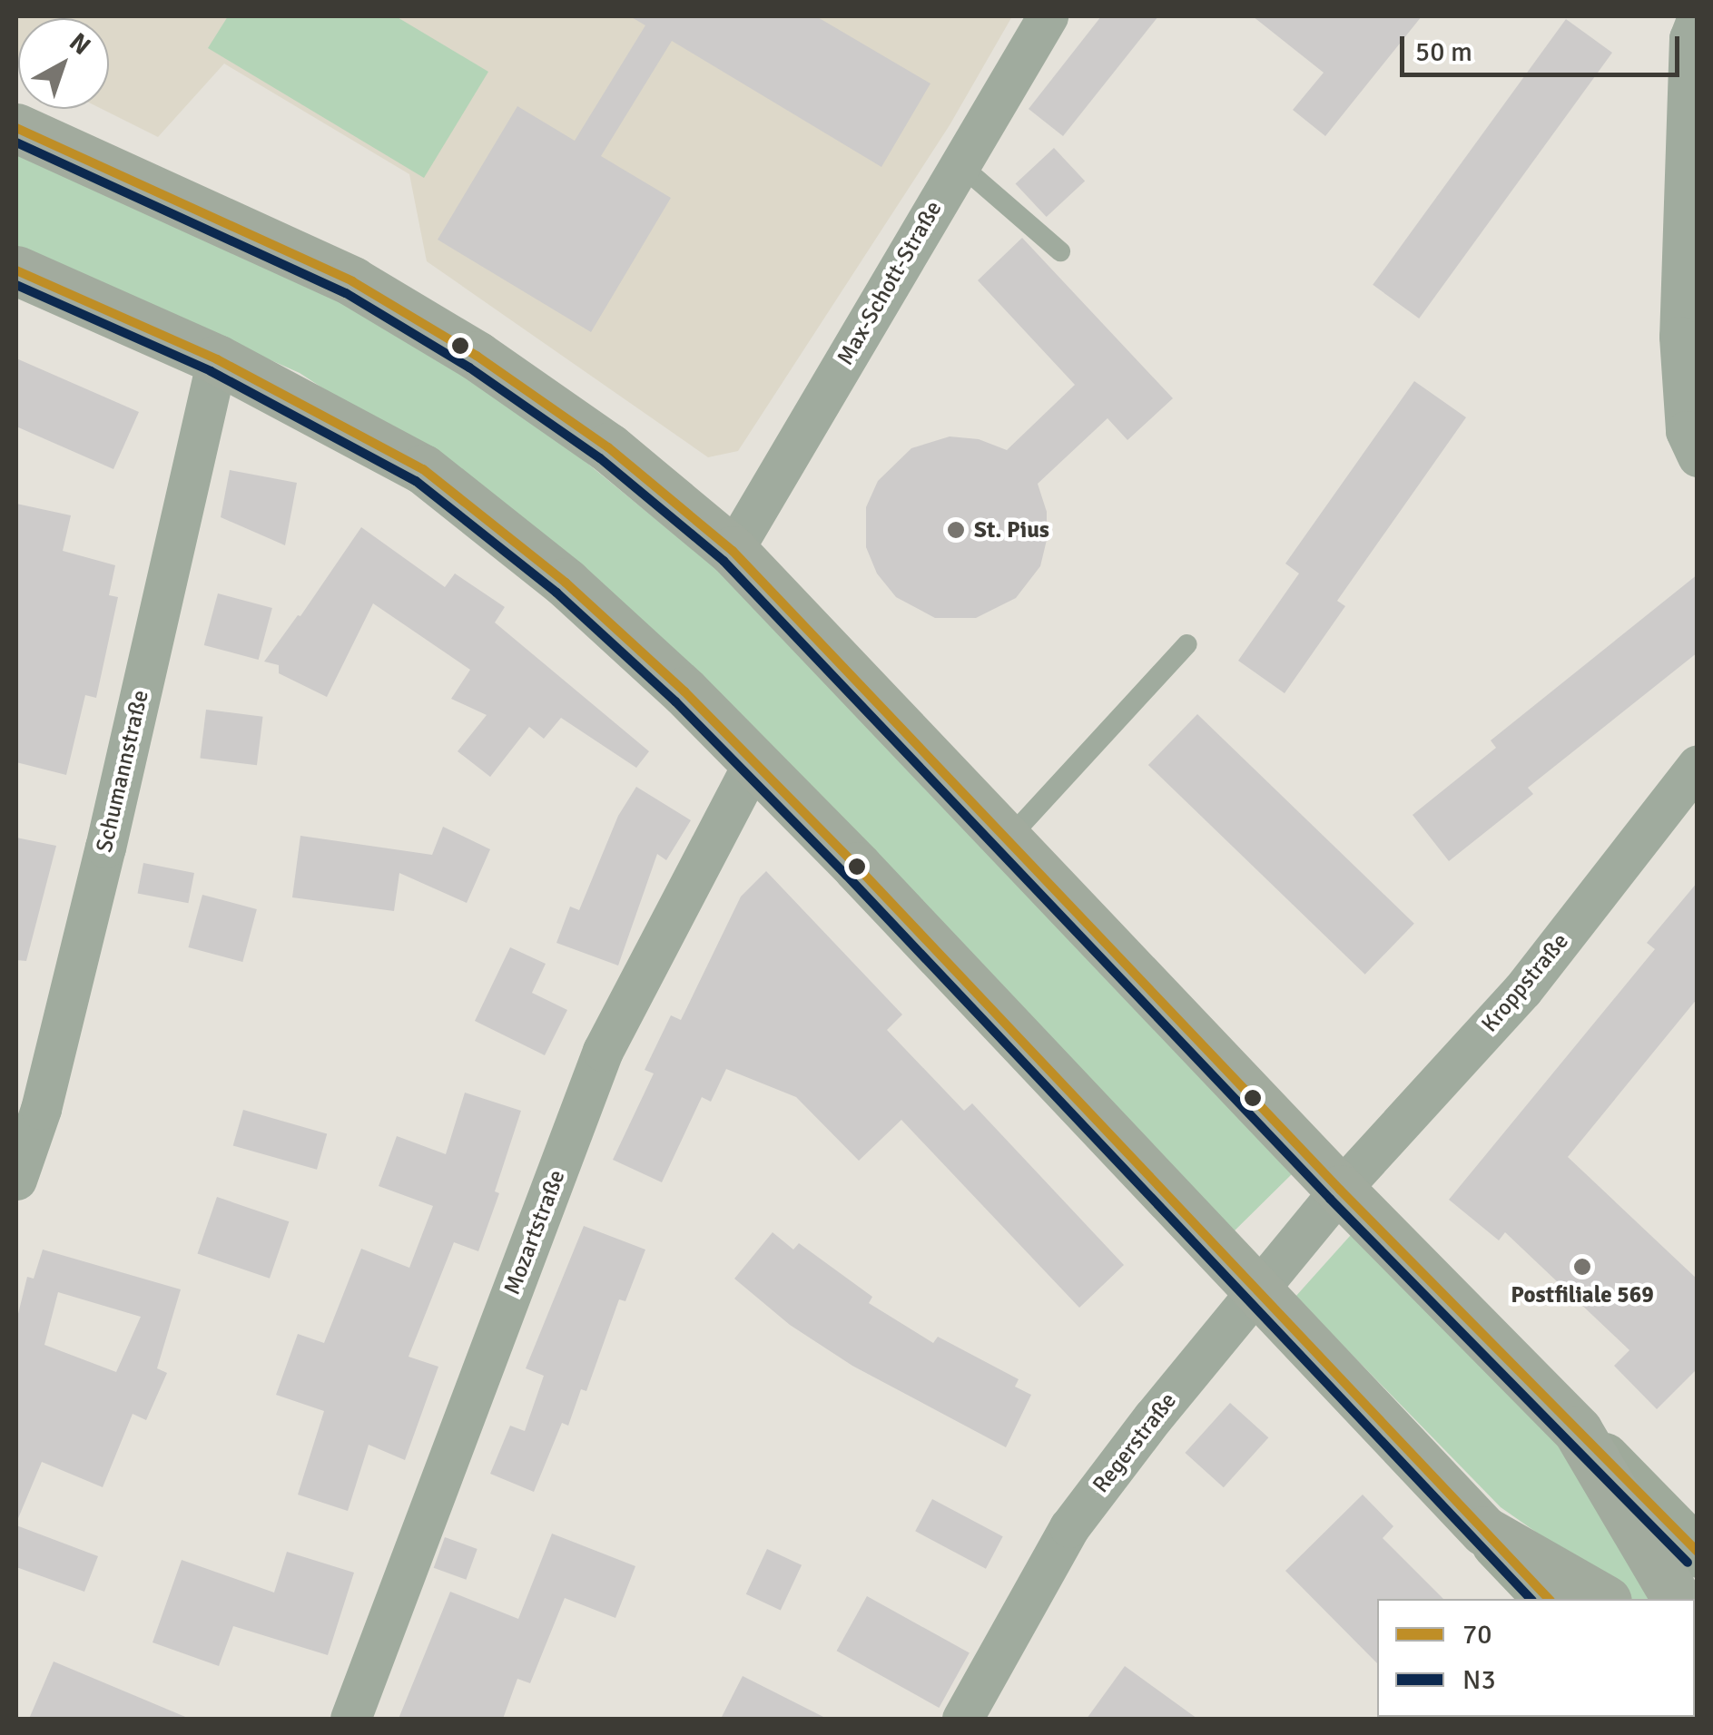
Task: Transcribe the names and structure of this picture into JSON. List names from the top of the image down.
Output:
{
  "streets": {
    "street": [
      "Max-Schott-Straße",
      "Schumannstraße",
      "Kroppstraße",
      "Mozartstraße",
      "Regerstraße"
    ]
  },
  "crossings": [
    ["Kroppstraße", "Regerstraße"]
  ],
  "places": ["St. Pius", "Postfiliale 569"],
  "lines": ["transit line 70", "transit line N3"],
  "legend": ["70", "N3"],
  "scale_bar": "50 m",
  "north": "top right"
}
